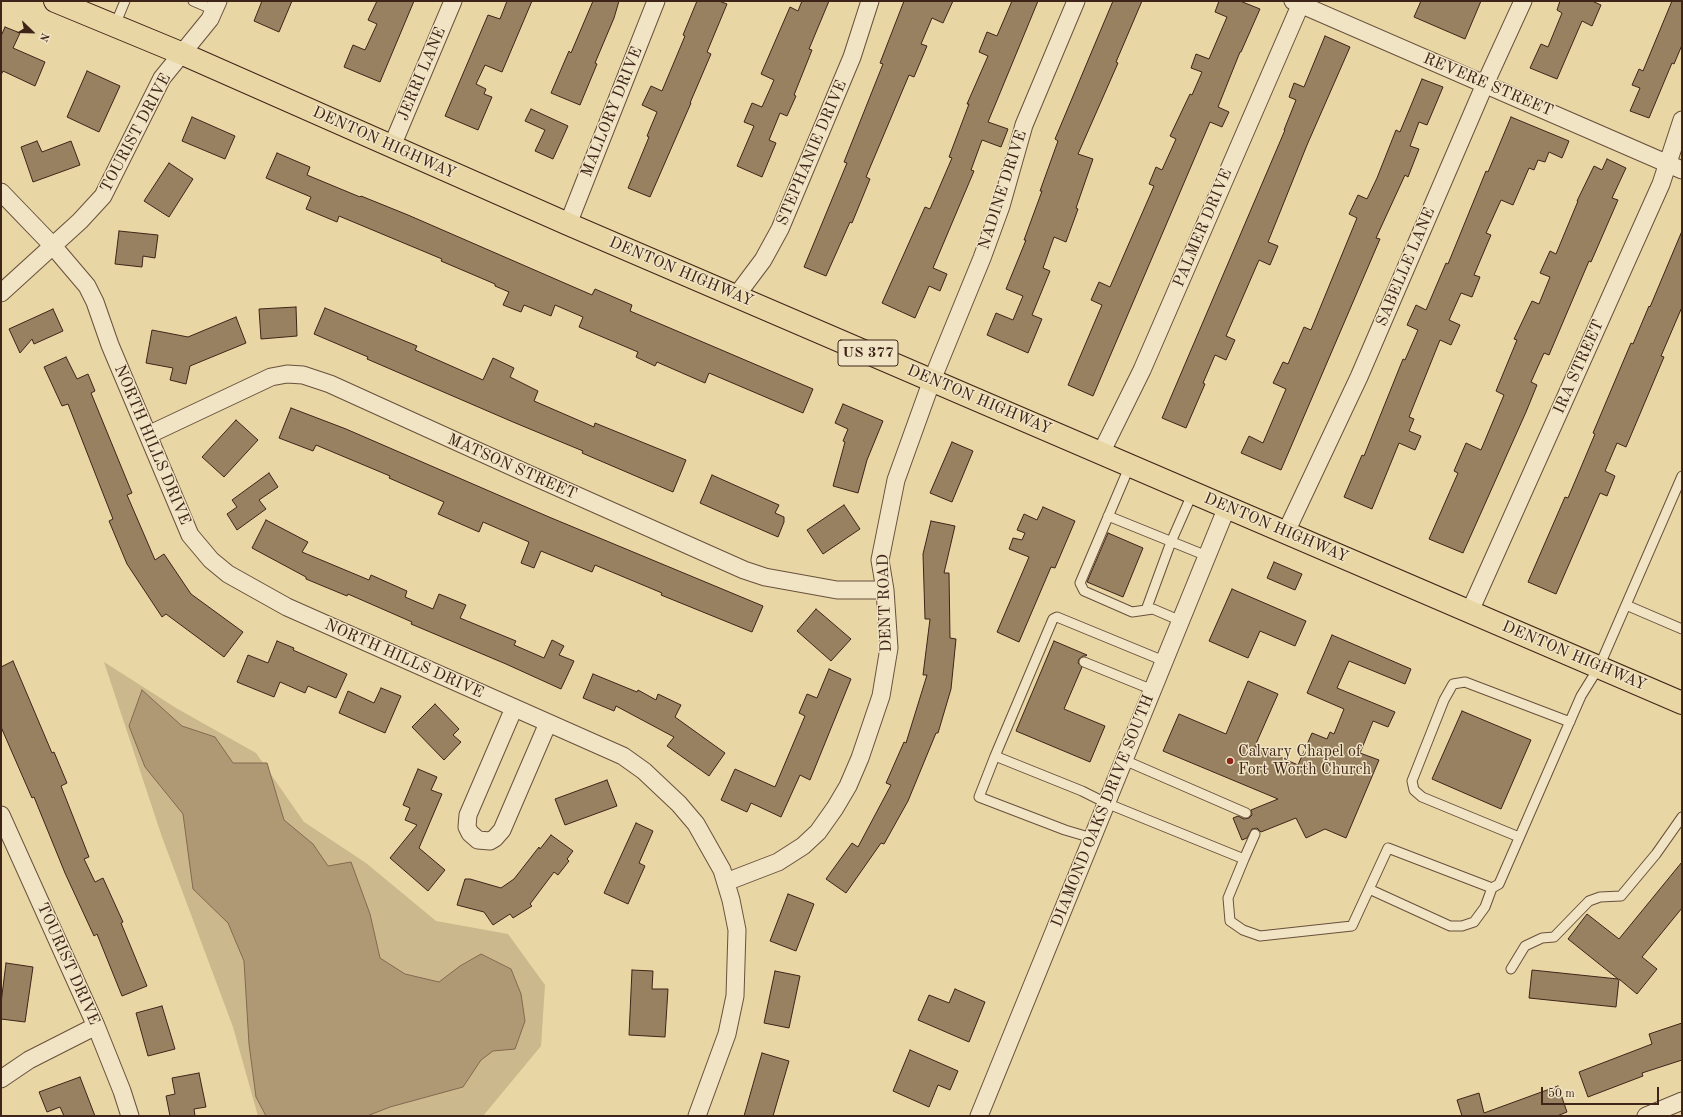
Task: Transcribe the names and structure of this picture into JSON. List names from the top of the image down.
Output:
{
  "streets": {
    "main road": ["DENTON HIGHWAY", "US 377"],
    "street": [
      "JERRI LANE",
      "REVERE STREET",
      "MALLORY DRIVE",
      "TOURIST DRIVE",
      "STEPHANIE DRIVE",
      "NADINE DRIVE",
      "PALMER DRIVE",
      "SABELLE LANE",
      "IRA STREET",
      "NORTH HILLS DRIVE",
      "MATSON STREET",
      "DENT ROAD",
      "DIAMOND OAKS DRIVE SOUTH"
    ]
  },
  "crossings": [
    ["JERRI LANE", "DENTON HIGHWAY"],
    ["REVERE STREET", "PALMER DRIVE"],
    ["REVERE STREET", "SABELLE LANE"],
    ["REVERE STREET", "IRA STREET"],
    ["MALLORY DRIVE", "DENTON HIGHWAY"],
    ["TOURIST DRIVE", "DENTON HIGHWAY"],
    ["TOURIST DRIVE", "NORTH HILLS DRIVE"],
    ["DENTON HIGHWAY", "STEPHANIE DRIVE"],
    ["DENTON HIGHWAY", "NADINE DRIVE"],
    ["DENTON HIGHWAY", "PALMER DRIVE"],
    ["DENTON HIGHWAY", "SABELLE LANE"],
    ["DENTON HIGHWAY", "IRA STREET"],
    ["DENTON HIGHWAY", "DENT ROAD"],
    ["DENTON HIGHWAY", "DIAMOND OAKS DRIVE SOUTH"],
    ["NADINE DRIVE", "DENT ROAD"],
    ["NORTH HILLS DRIVE", "MATSON STREET"],
    ["NORTH HILLS DRIVE", "DENT ROAD"],
    ["MATSON STREET", "DENT ROAD"]
  ],
  "places": ["Calvary Chapel of Fort Worth Church"],
  "scale_bar": "50 m",
  "north": "bottom right"
}
